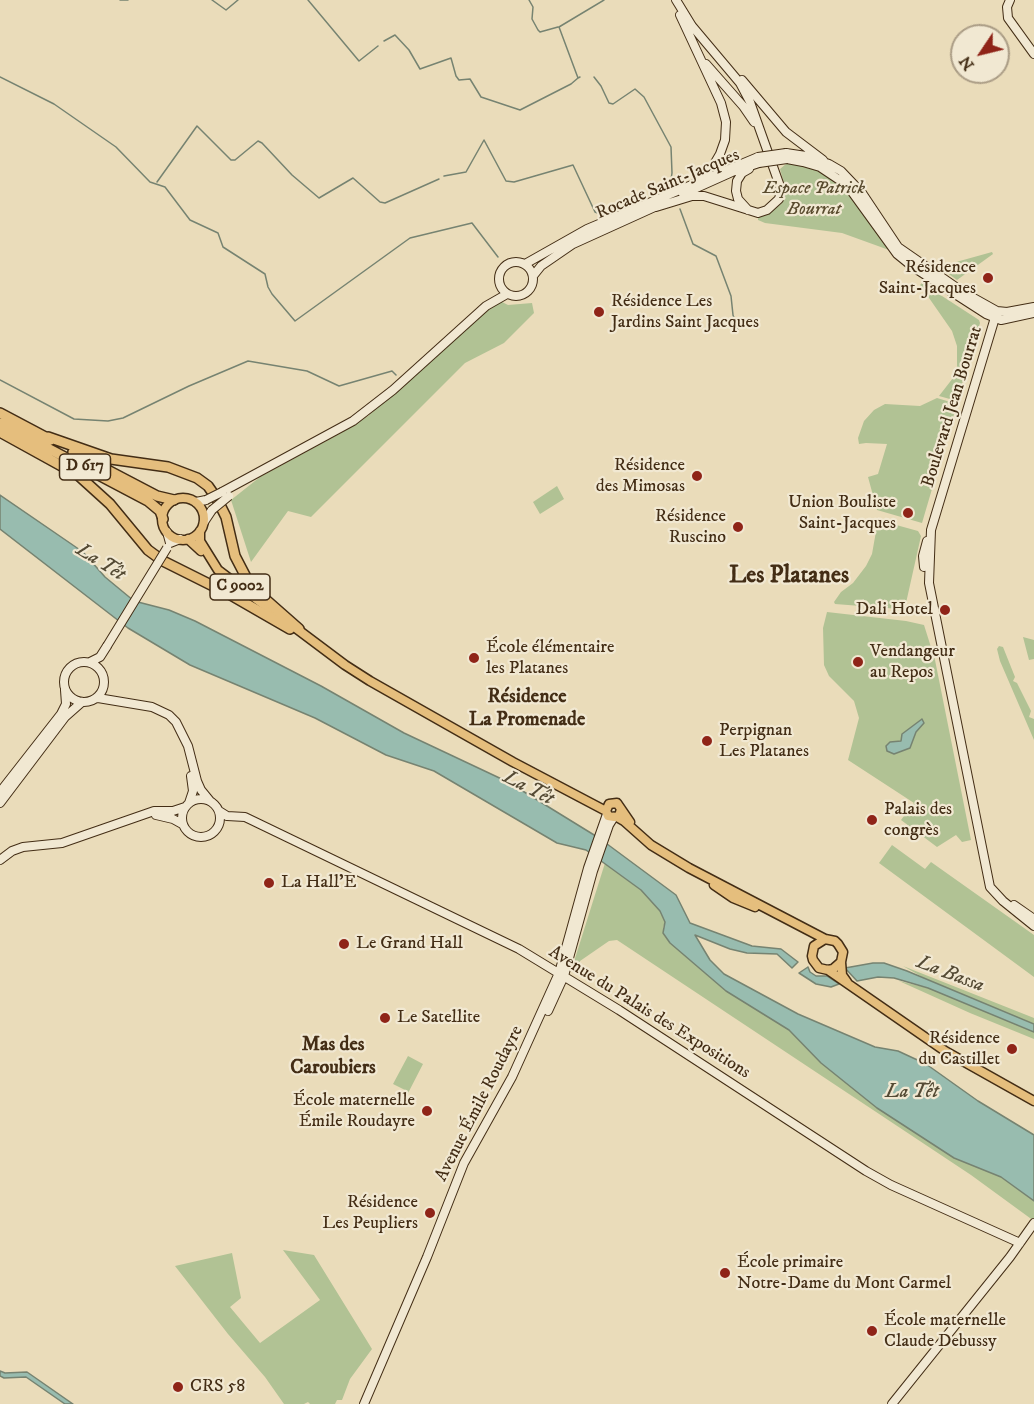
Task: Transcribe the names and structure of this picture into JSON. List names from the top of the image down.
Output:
{
  "streets": {
    "highway": ["D 617"],
    "main road": [
      "Rocade Saint-Jacques",
      "Boulevard Jean Bourrat",
      "C 9002",
      "Avenue du Palais des Expositions",
      "Avenue Émile Roudayre"
    ]
  },
  "crossings": [
    ["D 617", "C 9002"],
    ["C 9002", "Avenue Émile Roudayre"],
    ["Avenue du Palais des Expositions", "Avenue Émile Roudayre"]
  ],
  "districts": ["Les Platanes", "Résidence La Promenade", "Mas des Caroubiers"],
  "water": ["La Têt", "La Bassa"],
  "parks": ["Espace Patrick Bourrat"],
  "places": [
    "Résidence Saint-Jacques",
    "Résidence Les Jardins Saint Jacques",
    "Résidence des Mimosas",
    "Union Bouliste Saint-Jacques",
    "Résidence Ruscino",
    "Dali Hotel",
    "École élémentaire les Platanes",
    "Vendangeur au Repos",
    "Perpignan Les Platanes",
    "Palais des congrès",
    "La Hall'E",
    "Le Grand Hall",
    "Le Satellite",
    "Résidence du Castillet",
    "École maternelle Émile Roudayre",
    "Résidence Les Peupliers",
    "École primaire Notre-Dame du Mont Carmel",
    "École maternelle Claude Debussy",
    "CRS 58"
  ],
  "north": "bottom left"
}
